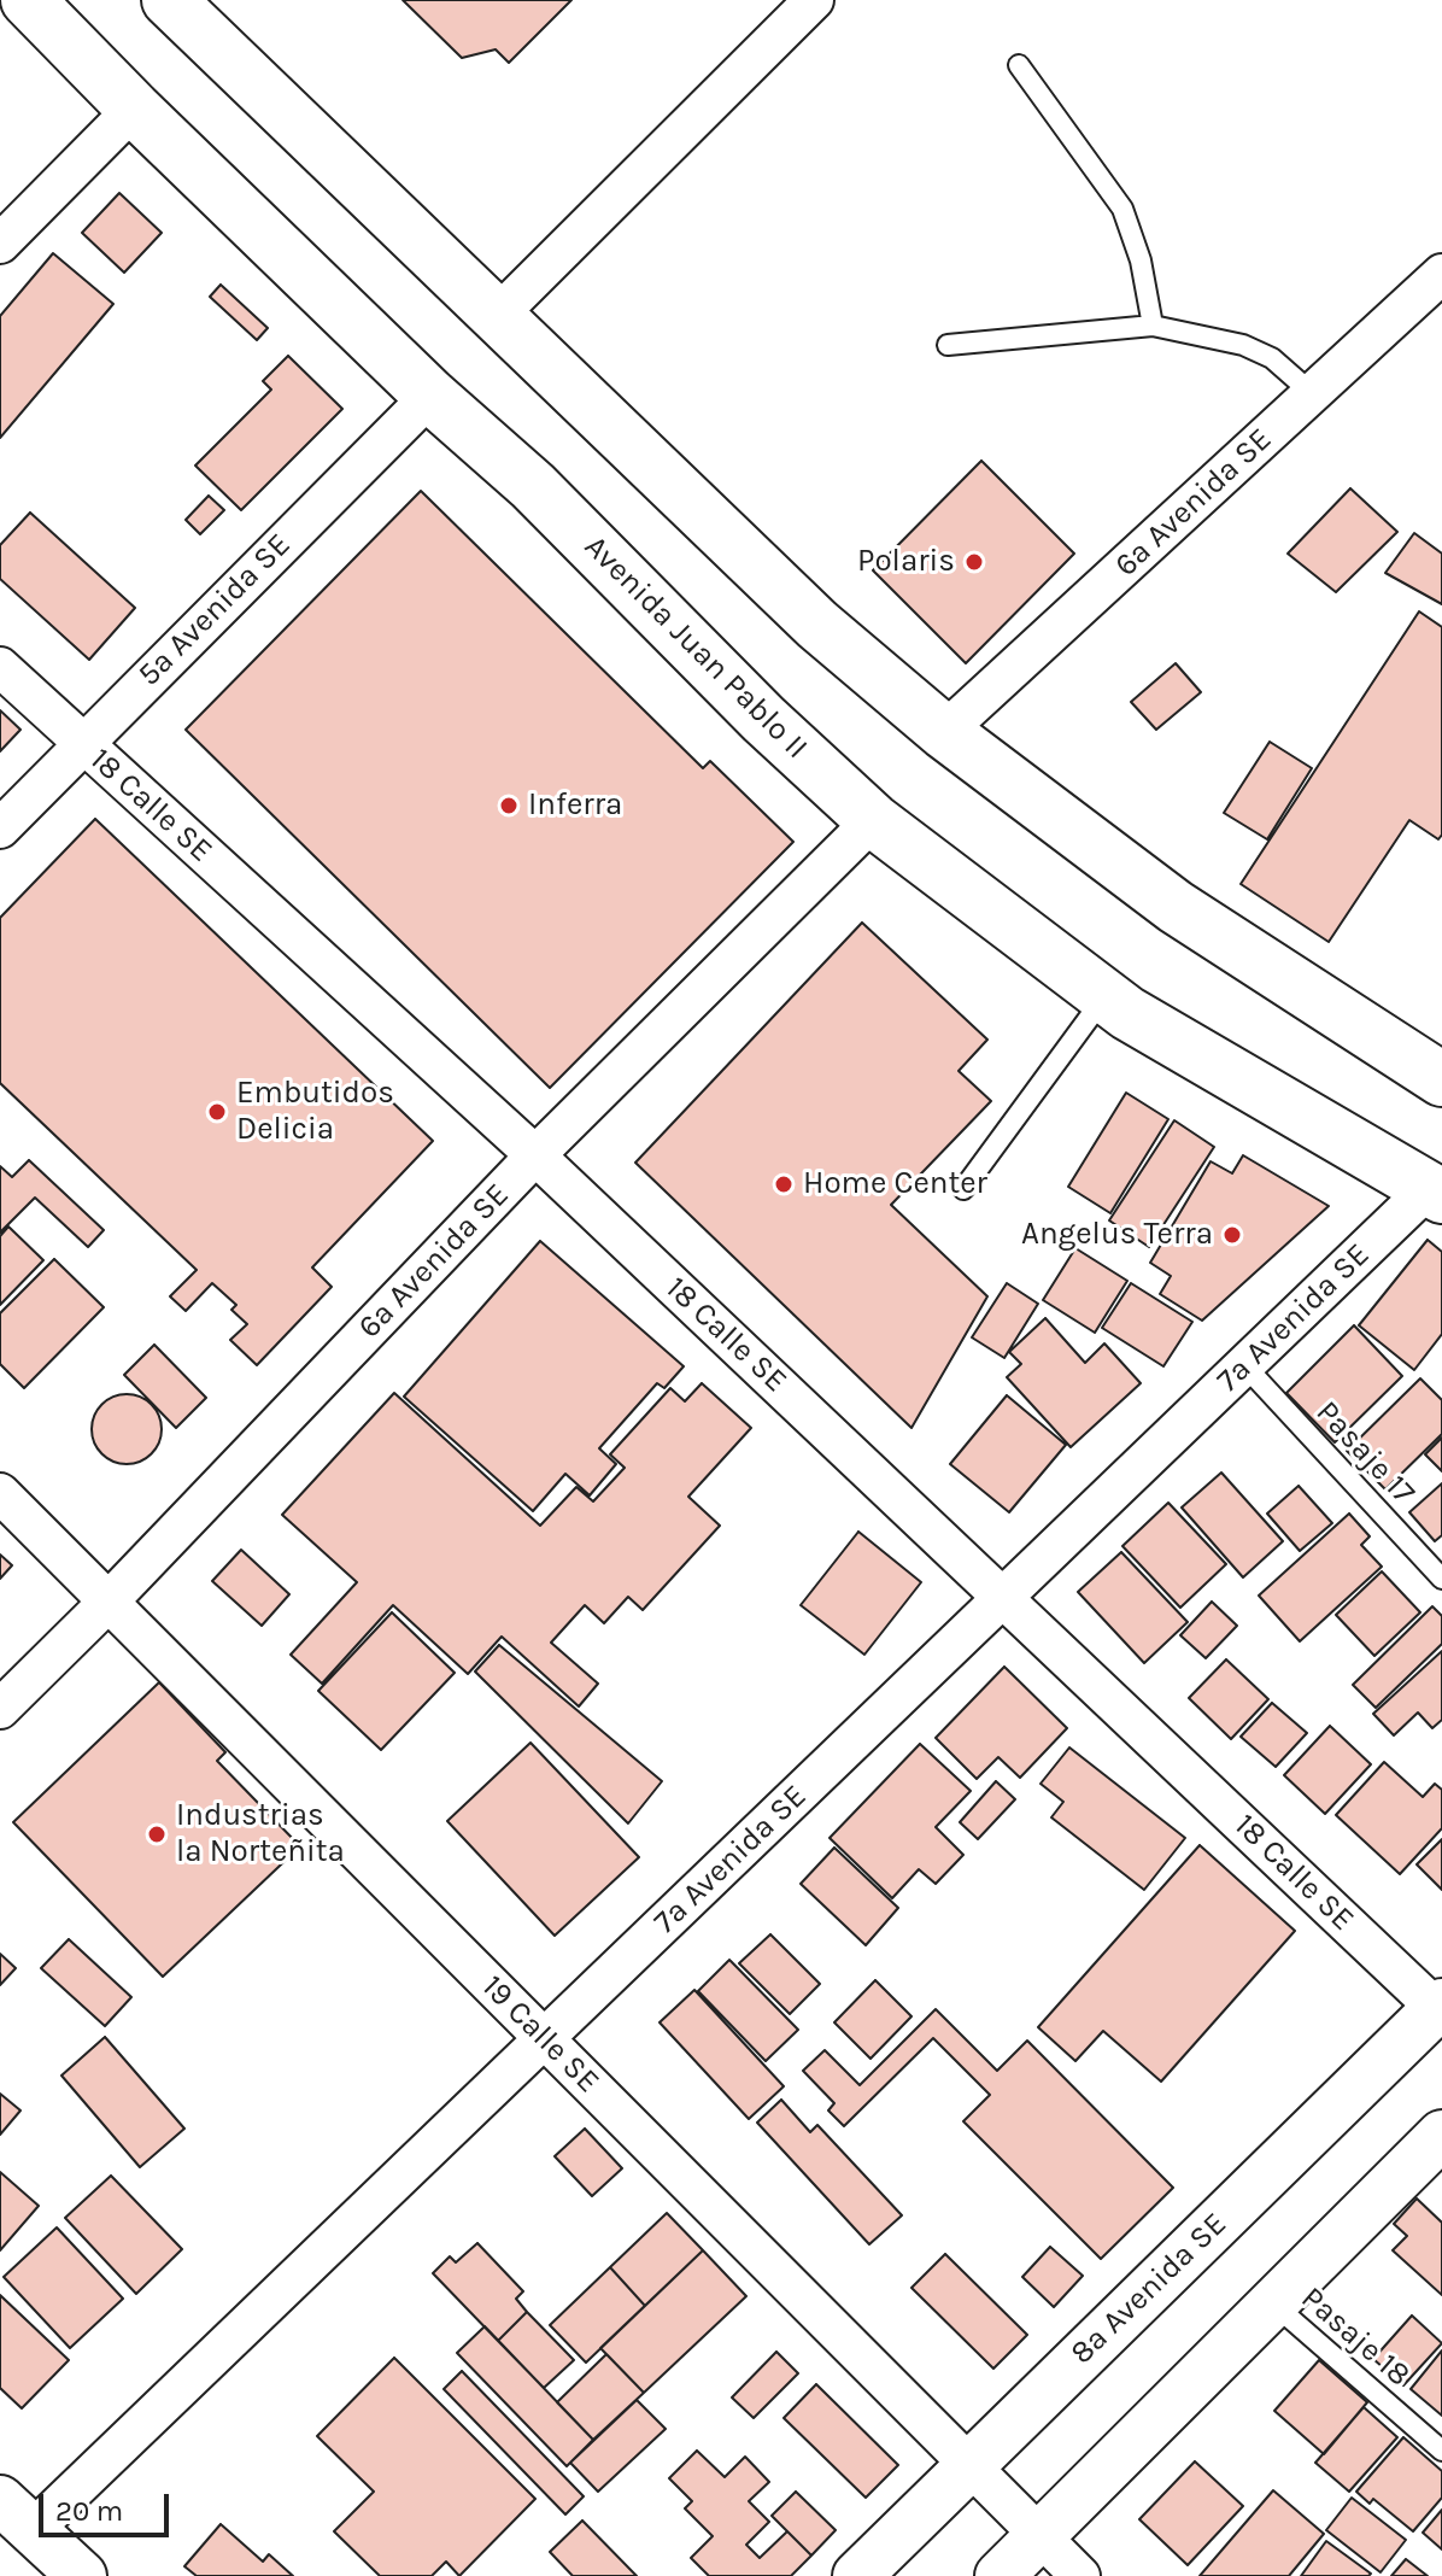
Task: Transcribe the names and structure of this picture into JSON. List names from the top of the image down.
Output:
{
  "streets": {
    "highway": ["Avenida Juan Pablo II"],
    "street": [
      "6a Avenida SE",
      "5a Avenida SE",
      "18 Calle SE",
      "7a Avenida SE",
      "19 Calle SE",
      "8a Avenida SE"
    ],
    "lane": ["Pasaje 17", "Pasaje 18"]
  },
  "crossings": [
    ["6a Avenida SE", "Avenida Juan Pablo II"],
    ["6a Avenida SE", "18 Calle SE"],
    ["6a Avenida SE", "19 Calle SE"],
    ["5a Avenida SE", "Avenida Juan Pablo II"],
    ["5a Avenida SE", "18 Calle SE"],
    ["Avenida Juan Pablo II", "7a Avenida SE"],
    ["18 Calle SE", "7a Avenida SE"],
    ["18 Calle SE", "8a Avenida SE"],
    ["7a Avenida SE", "Pasaje 17"],
    ["7a Avenida SE", "19 Calle SE"],
    ["19 Calle SE", "8a Avenida SE"]
  ],
  "places": [
    "Polaris",
    "Inferra",
    "Embutidos Delicia",
    "Home Center",
    "Angelus Terra",
    "Industrias la Norteñita"
  ],
  "scale_bar": "20 m"
}
